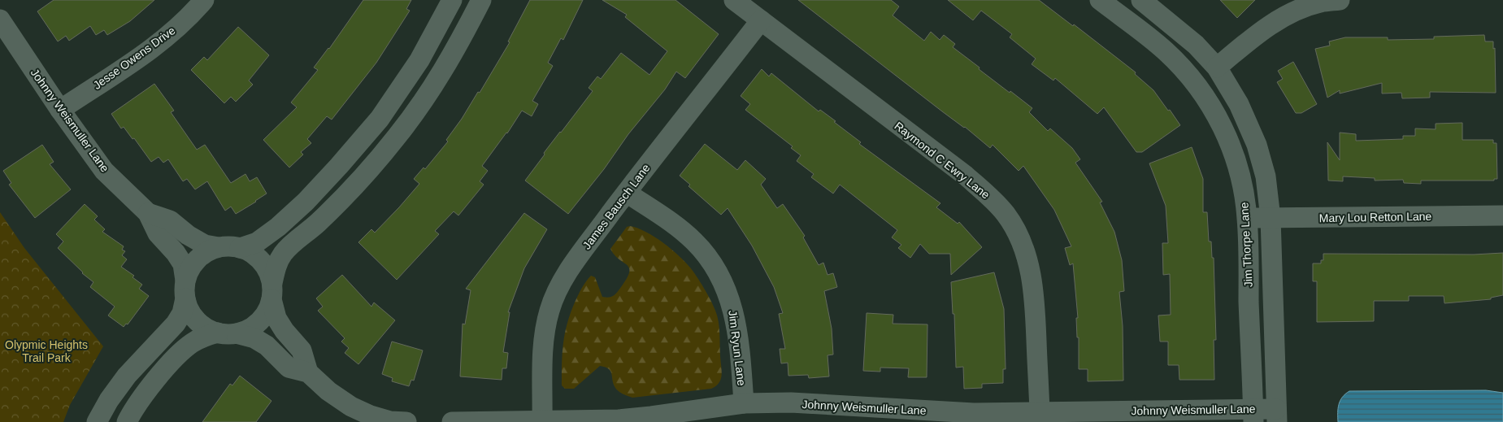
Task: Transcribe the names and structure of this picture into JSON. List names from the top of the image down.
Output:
{
  "streets": {
    "street": [
      "Jesse Owens Drive",
      "Johnny Weismuller Lane",
      "Raymond C Ewry Lane",
      "James Bausch Lane",
      "Mary Lou Retton Lane",
      "Jim Thorpe Lane",
      "Jim Ryun Lane"
    ]
  },
  "crossings": [
    ["Jesse Owens Drive", "Johnny Weismuller Lane"],
    ["Johnny Weismuller Lane", "Raymond C Ewry Lane"],
    ["Johnny Weismuller Lane", "James Bausch Lane"],
    ["Johnny Weismuller Lane", "Jim Thorpe Lane"],
    ["Johnny Weismuller Lane", "Jim Ryun Lane"],
    ["Raymond C Ewry Lane", "James Bausch Lane"],
    ["James Bausch Lane", "Jim Ryun Lane"],
    ["Mary Lou Retton Lane", "Jim Thorpe Lane"]
  ],
  "parks": ["Olypmic Heights Trail Park"]
}
